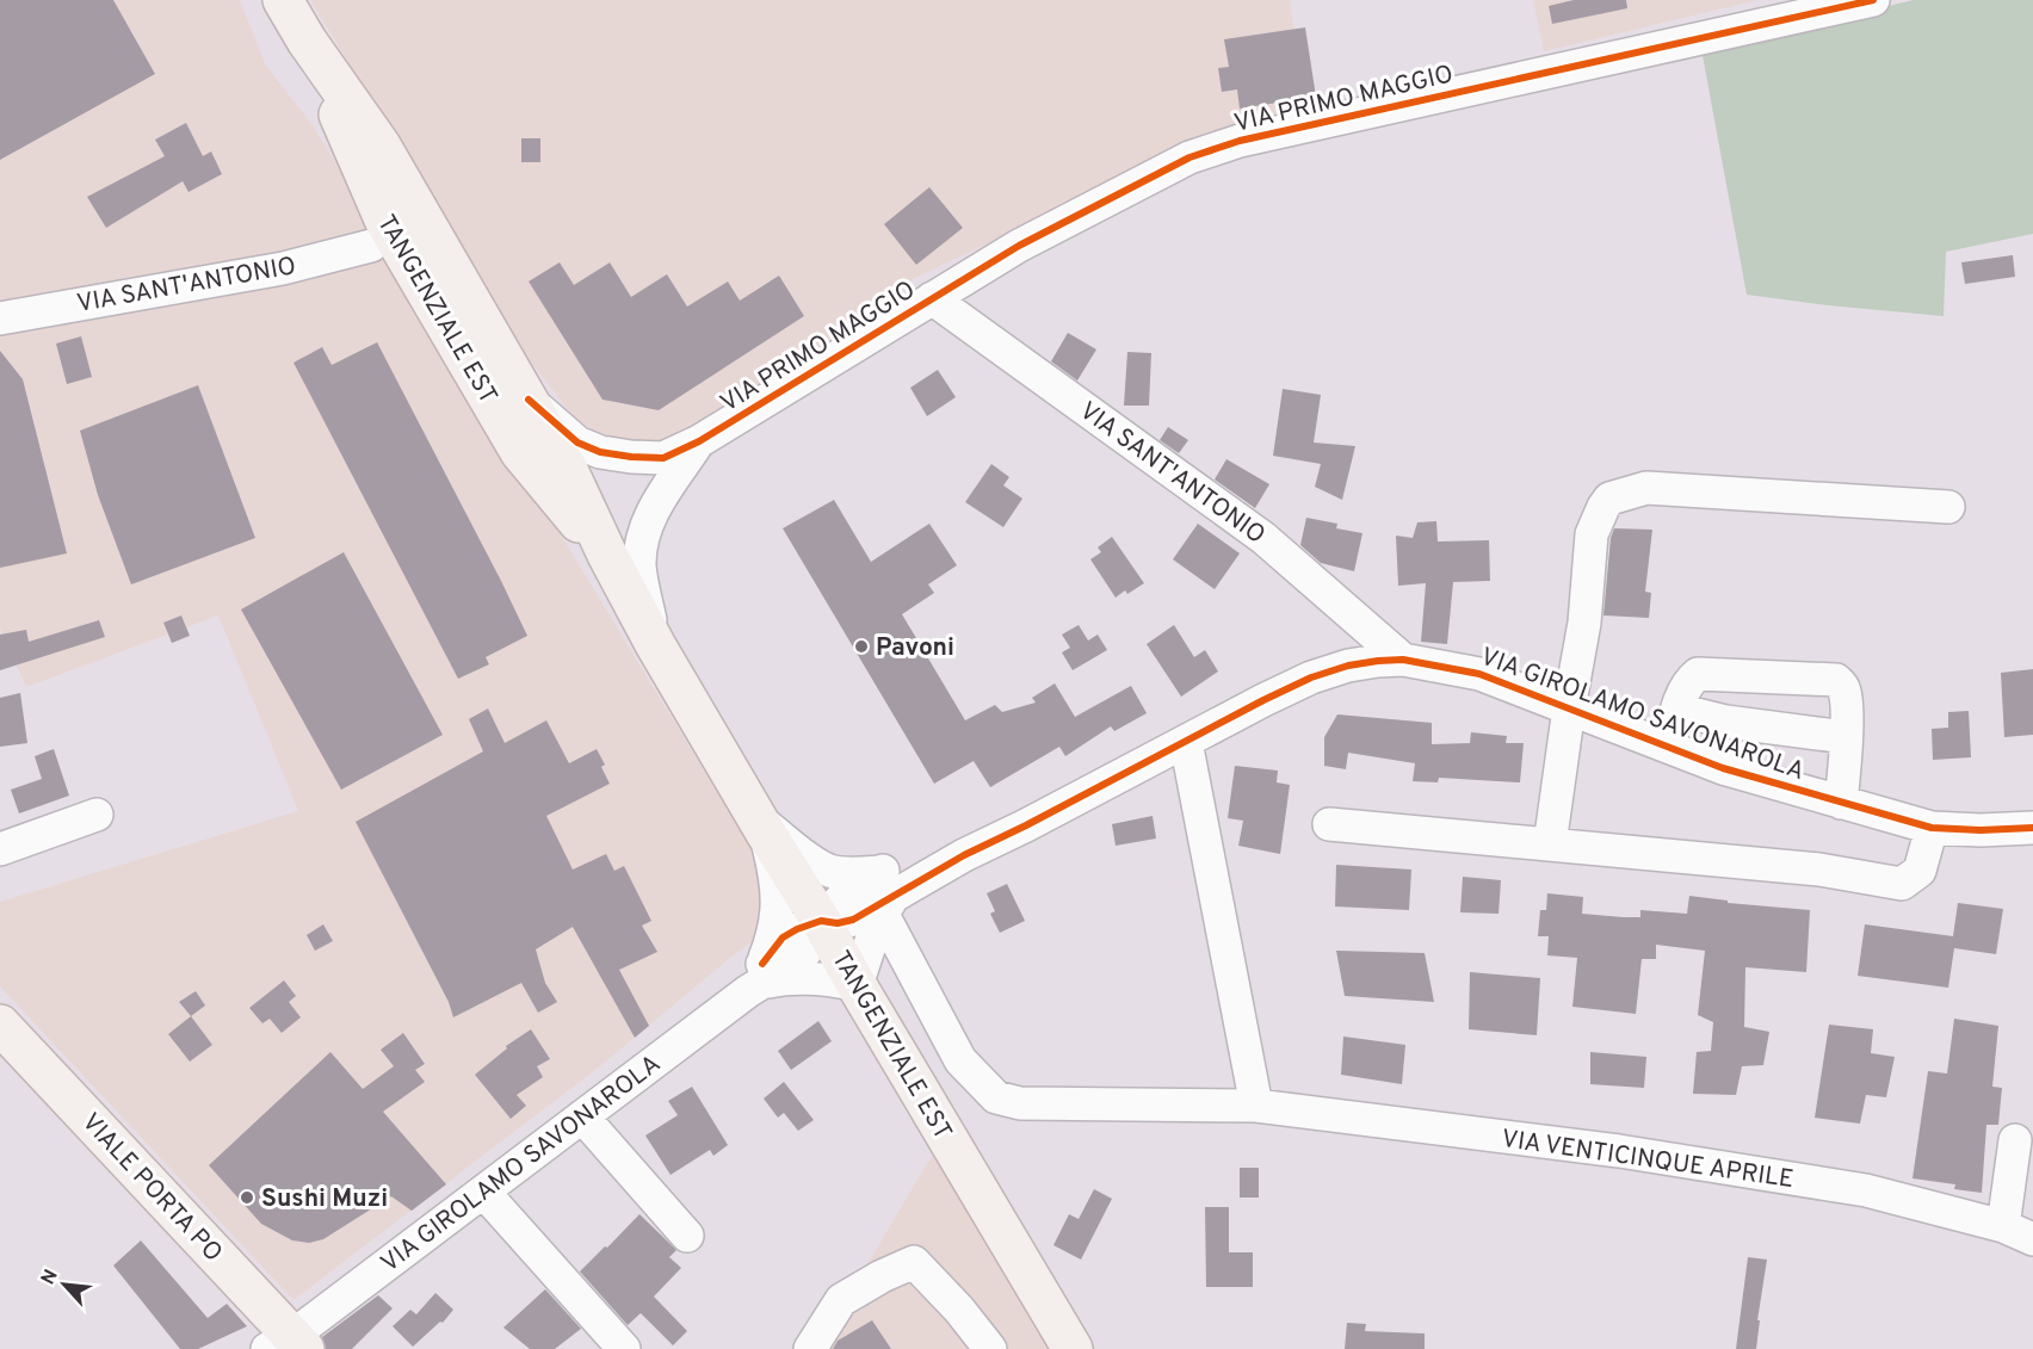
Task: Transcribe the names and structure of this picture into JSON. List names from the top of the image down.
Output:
{
  "streets": {
    "main road": ["TANGENZIALE EST", "VIALE PORTA PO"],
    "street": [
      "VIA PRIMO MAGGIO",
      "VIA SANT'ANTONIO",
      "VIA GIROLAMO SAVONAROLA",
      "VIA VENTICINQUE APRILE"
    ]
  },
  "crossings": [
    ["VIA PRIMO MAGGIO", "VIA SANT'ANTONIO"],
    ["VIA PRIMO MAGGIO", "TANGENZIALE EST"],
    ["VIA SANT'ANTONIO", "VIA GIROLAMO SAVONAROLA"],
    ["TANGENZIALE EST", "VIA GIROLAMO SAVONAROLA"],
    ["VIA GIROLAMO SAVONAROLA", "VIA VENTICINQUE APRILE"],
    ["VIA GIROLAMO SAVONAROLA", "VIALE PORTA PO"]
  ],
  "places": ["Pavoni", "Sushi Muzi"],
  "north": "top left"
}
